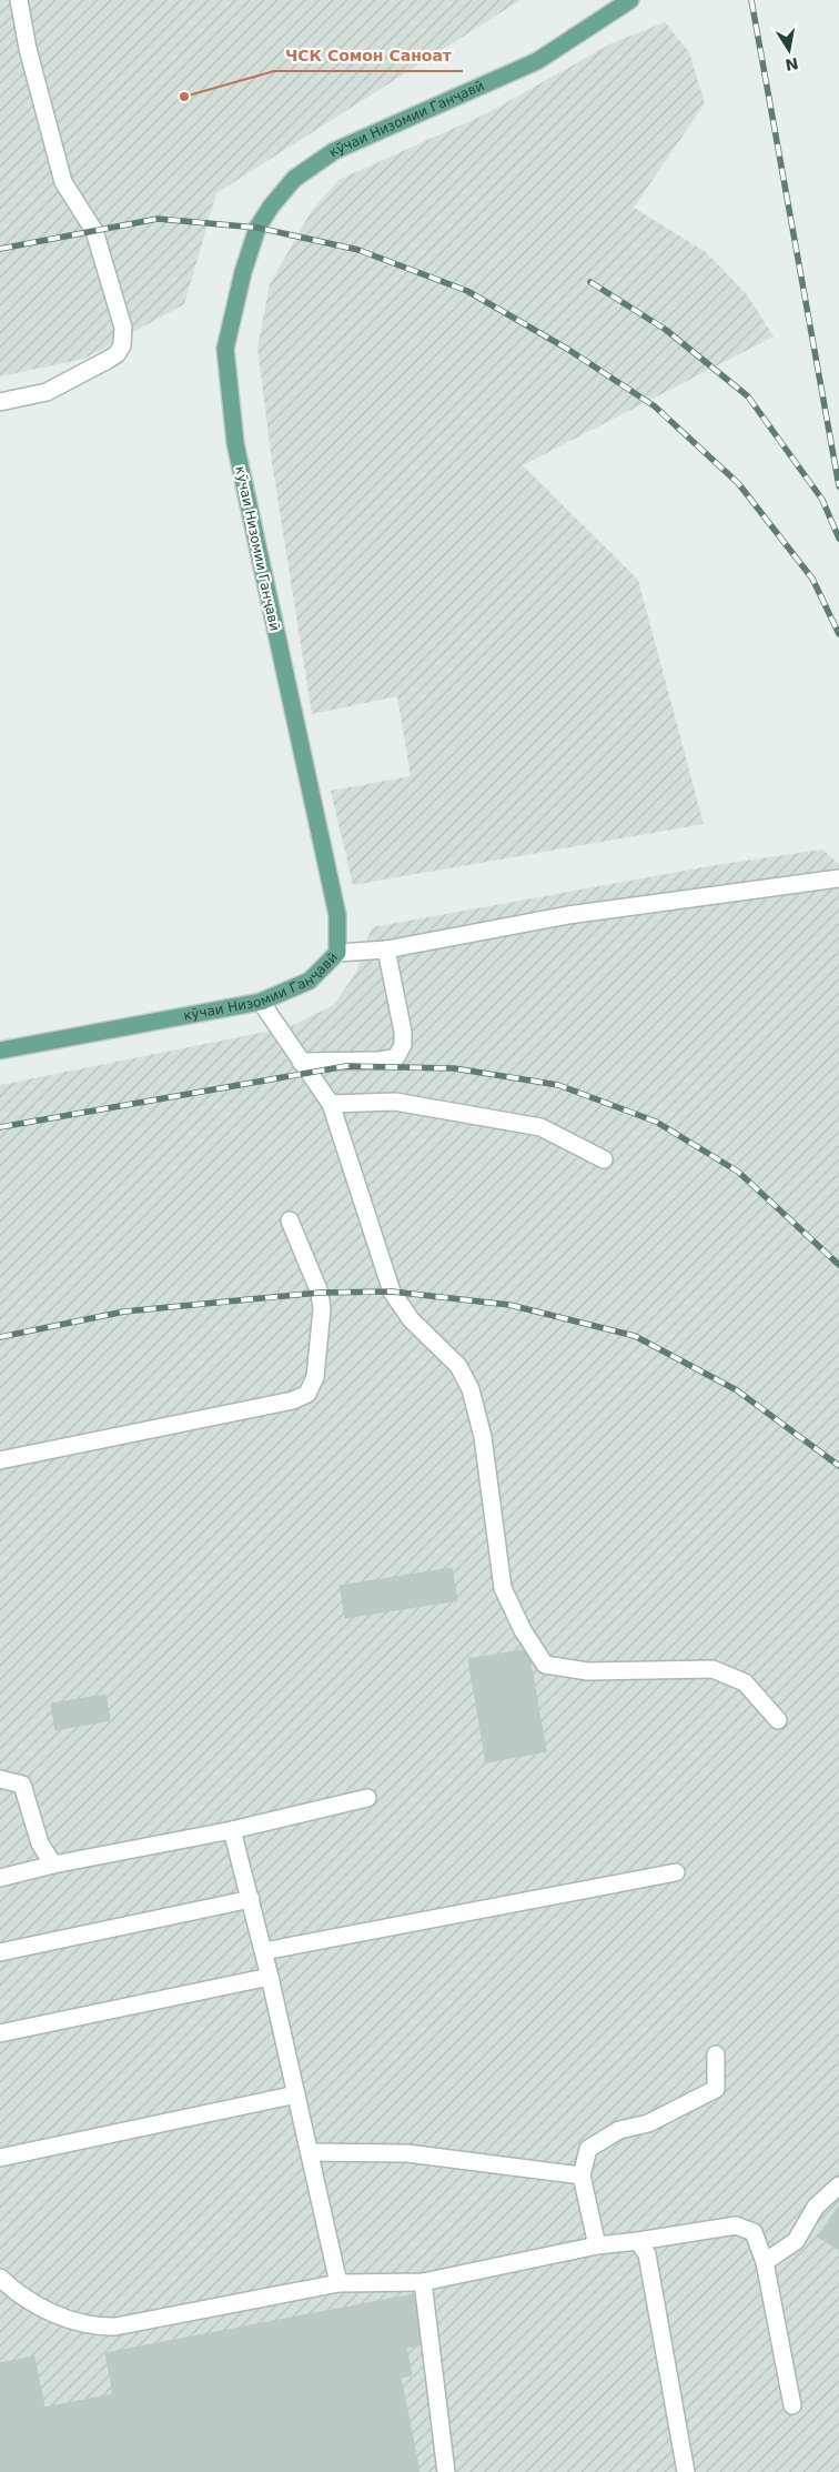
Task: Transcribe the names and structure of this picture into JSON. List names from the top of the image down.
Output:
{
  "streets": {
    "main road": ["кӯчаи Низомии Ганҷавӣ"]
  },
  "places": ["ЧСК Сомон Саноат"],
  "north": "bottom"
}
